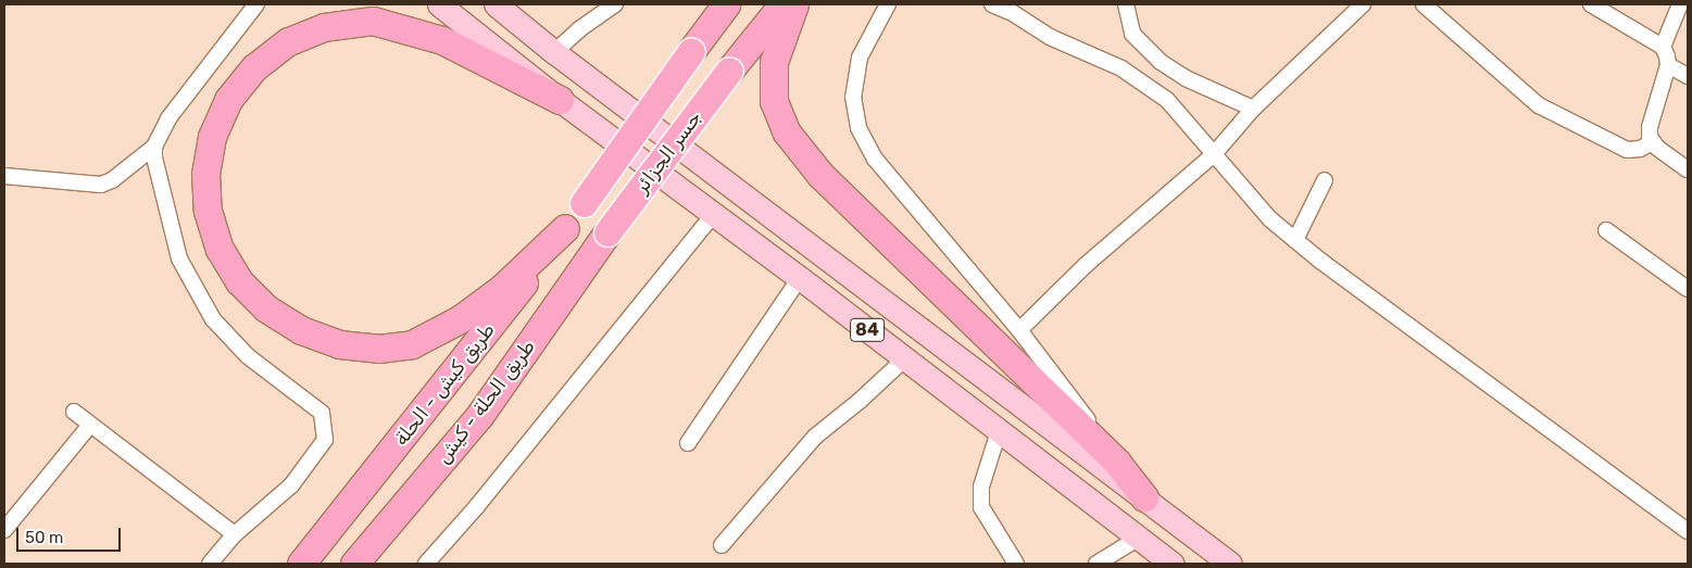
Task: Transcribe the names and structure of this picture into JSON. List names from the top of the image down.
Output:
{
  "streets": {
    "highway": ["جسر الجزائر", "طريق كيش - الحلة", "طريق الحلة - كيش"],
    "main road": ["84"]
  },
  "crossings": [
    ["جسر الجزائر", "طريق كيش - الحلة"],
    ["جسر الجزائر", "طريق الحلة - كيش"]
  ],
  "scale_bar": "50 m"
}
